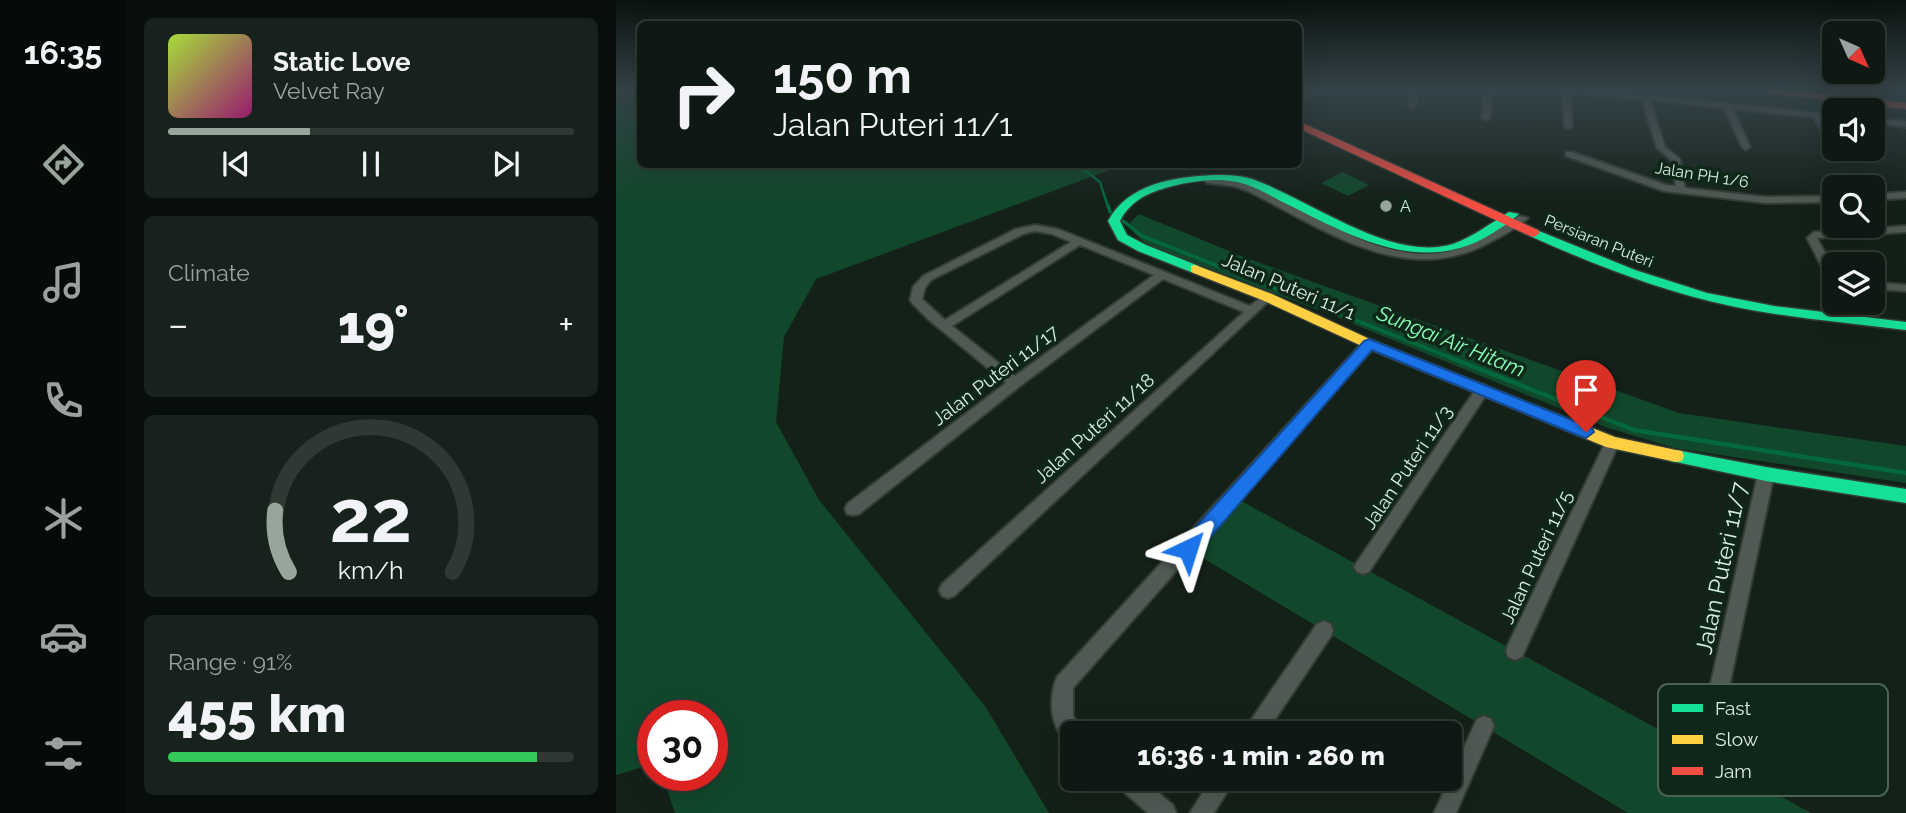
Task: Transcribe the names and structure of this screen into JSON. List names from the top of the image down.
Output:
{
  "streets": {
    "main road": ["Persiaran Puteri", "Jalan Puteri 11/1"],
    "street": [
      "Jalan PH 1/6",
      "Jalan Puteri 11/17",
      "Jalan Puteri 11/18",
      "Jalan Puteri 11/3",
      "Jalan Puteri 11/5",
      "Jalan Puteri 11/7"
    ]
  },
  "crossings": [
    ["Persiaran Puteri", "Jalan Puteri 11/1"],
    ["Jalan Puteri 11/1", "Jalan Puteri 11/18"],
    ["Jalan Puteri 11/1", "Jalan Puteri 11/3"],
    ["Jalan Puteri 11/1", "Jalan Puteri 11/5"],
    ["Jalan Puteri 11/1", "Jalan Puteri 11/7"]
  ],
  "water": ["Sungai Air Hitam"],
  "places": ["A"],
  "legend": ["Fast", "Slow", "Jam"],
  "north": "bottom right",
  "page": {
    "tabs": "16:35",
    "turn": ["150 m", "Jalan Puteri 11/1"],
    "song": ["Static Love", "Velvet Ray"],
    "tile": [
      "Climate",
      ["Range · 91%", "455 km"]
    ],
    "heat": ["−", "19°", "+"],
    "limit": "30",
    "trip": "16:36 · 1 min · 260 m",
    "gauge": ["22", "km/h"]
  }
}
